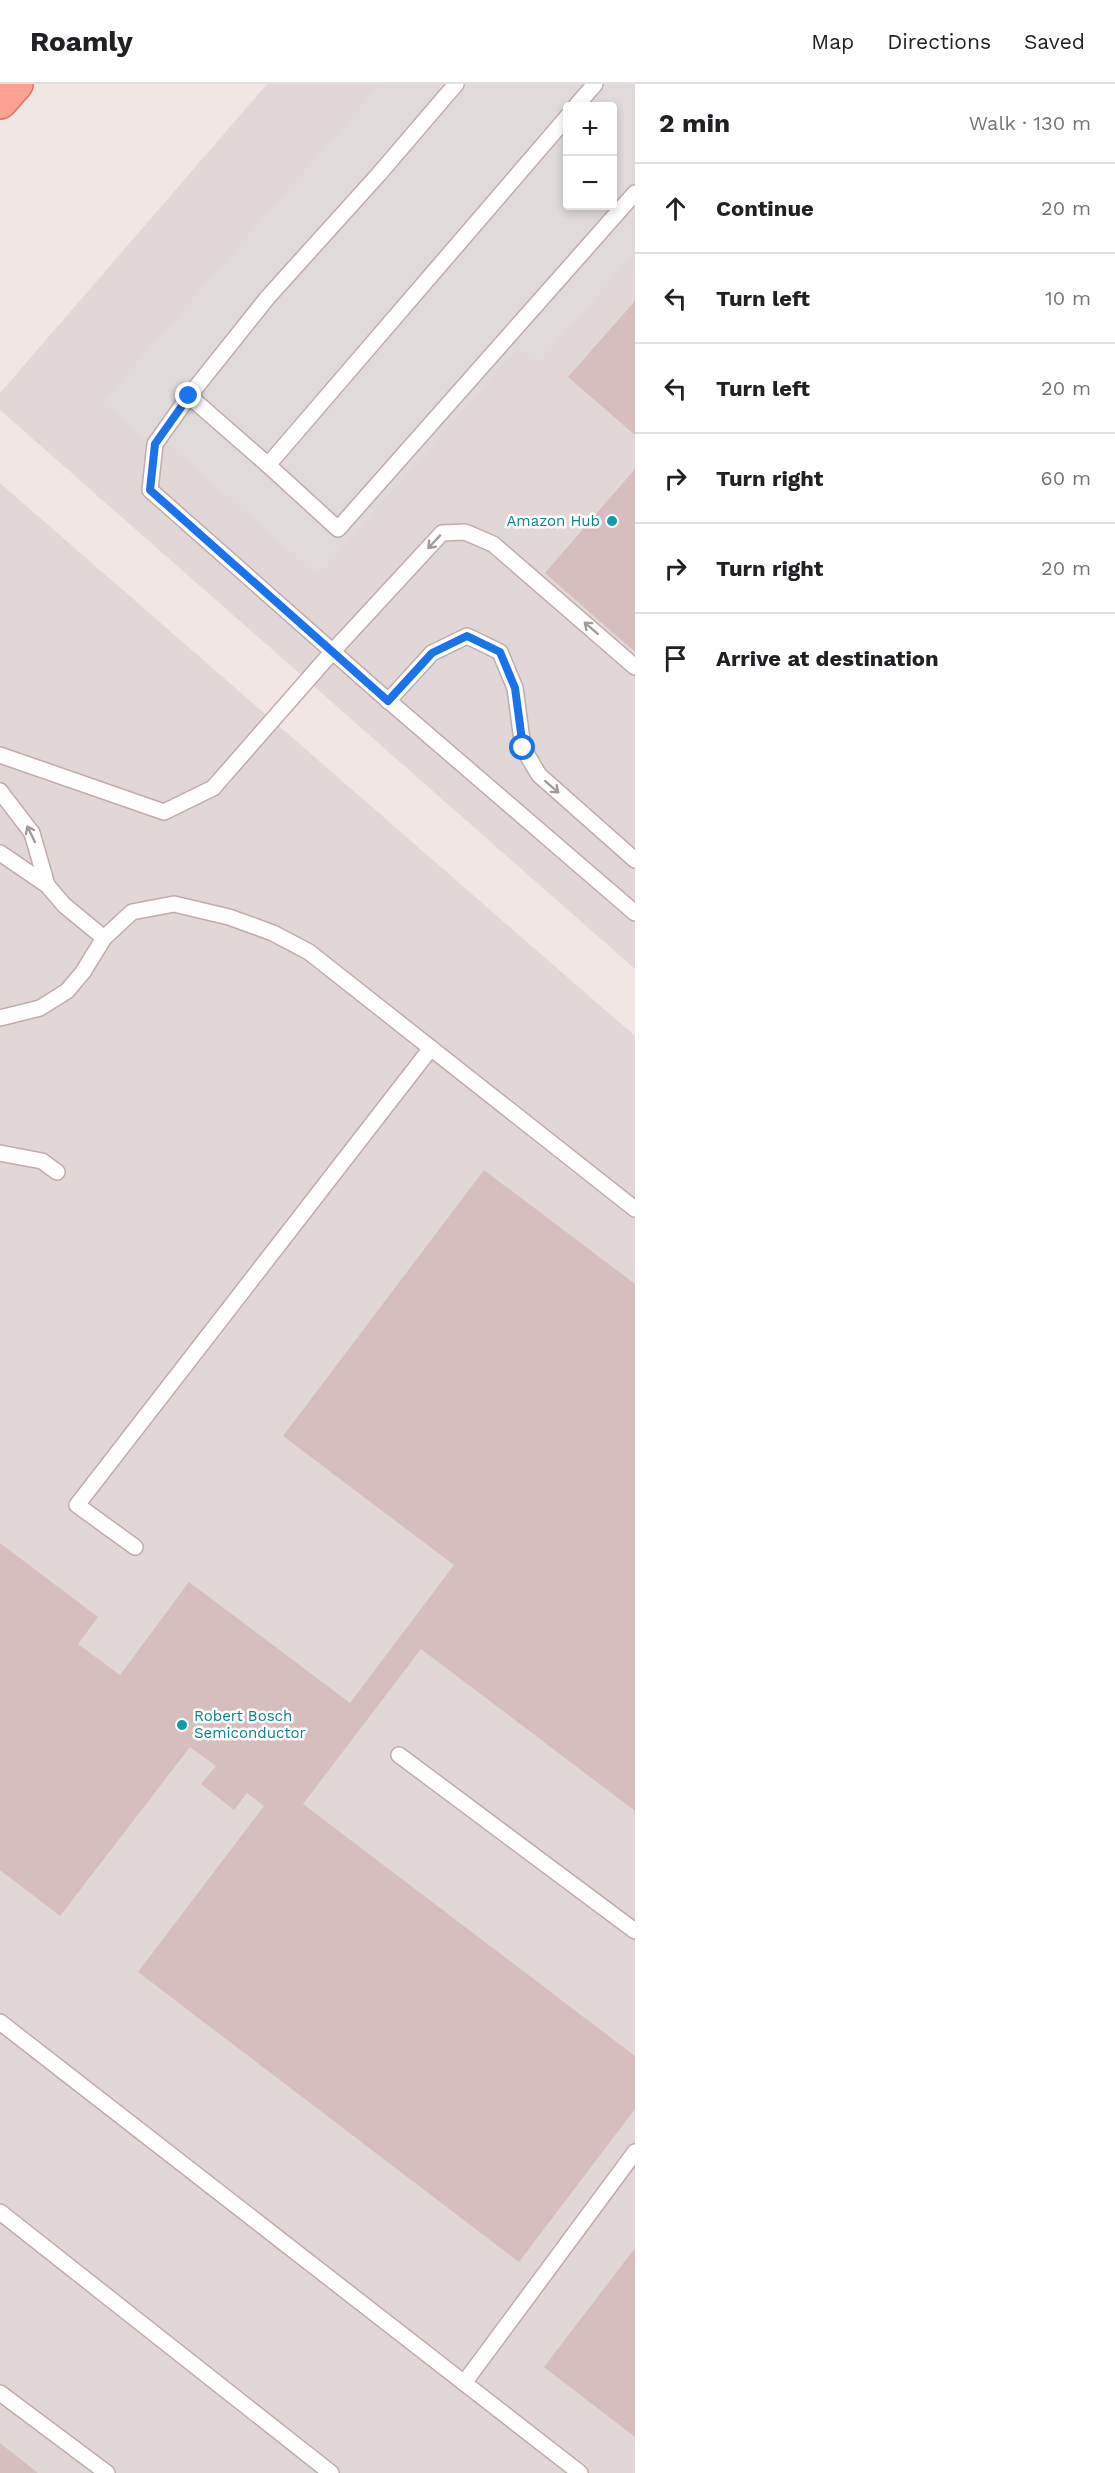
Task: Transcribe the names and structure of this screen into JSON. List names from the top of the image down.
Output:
{
  "places": ["Amazon Hub", "Robert Bosch Semiconductor"],
  "page": {
    "header": "Roamly",
    "nav": ["Map", "Directions", "Saved"],
    "heading": ["2 min", "Walk · 130 m"],
    "map_buttons": ["+", "−"],
    "list": [
      ["Continue", "20 m"],
      ["Turn left", "10 m"],
      ["Turn left", "20 m"],
      ["Turn right", "60 m"],
      ["Turn right", "20 m"],
      "Arrive at destination"
    ]
  }
}
